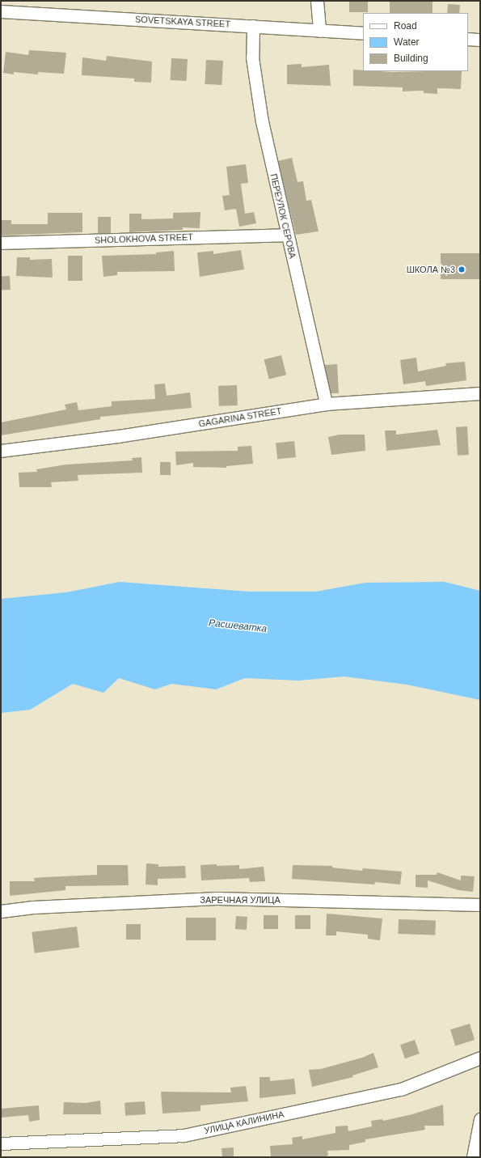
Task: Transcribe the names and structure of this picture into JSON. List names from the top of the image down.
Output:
{
  "streets": {
    "street": [
      "SOVETSKAYA STREET",
      "ПЕРЕУЛОК СЕРОВА",
      "SHOLOKHOVA STREET",
      "GAGARINA STREET",
      "ЗАРЕЧНАЯ УЛИЦА",
      "УЛИЦА КАЛИНИНА"
    ]
  },
  "crossings": [
    ["SOVETSKAYA STREET", "ПЕРЕУЛОК СЕРОВА"],
    ["ПЕРЕУЛОК СЕРОВА", "SHOLOKHOVA STREET"],
    ["ПЕРЕУЛОК СЕРОВА", "GAGARINA STREET"]
  ],
  "water": ["Расшеватка"],
  "places": ["ШКОЛА №3"],
  "legend": ["Road", "Water", "Building"]
}
